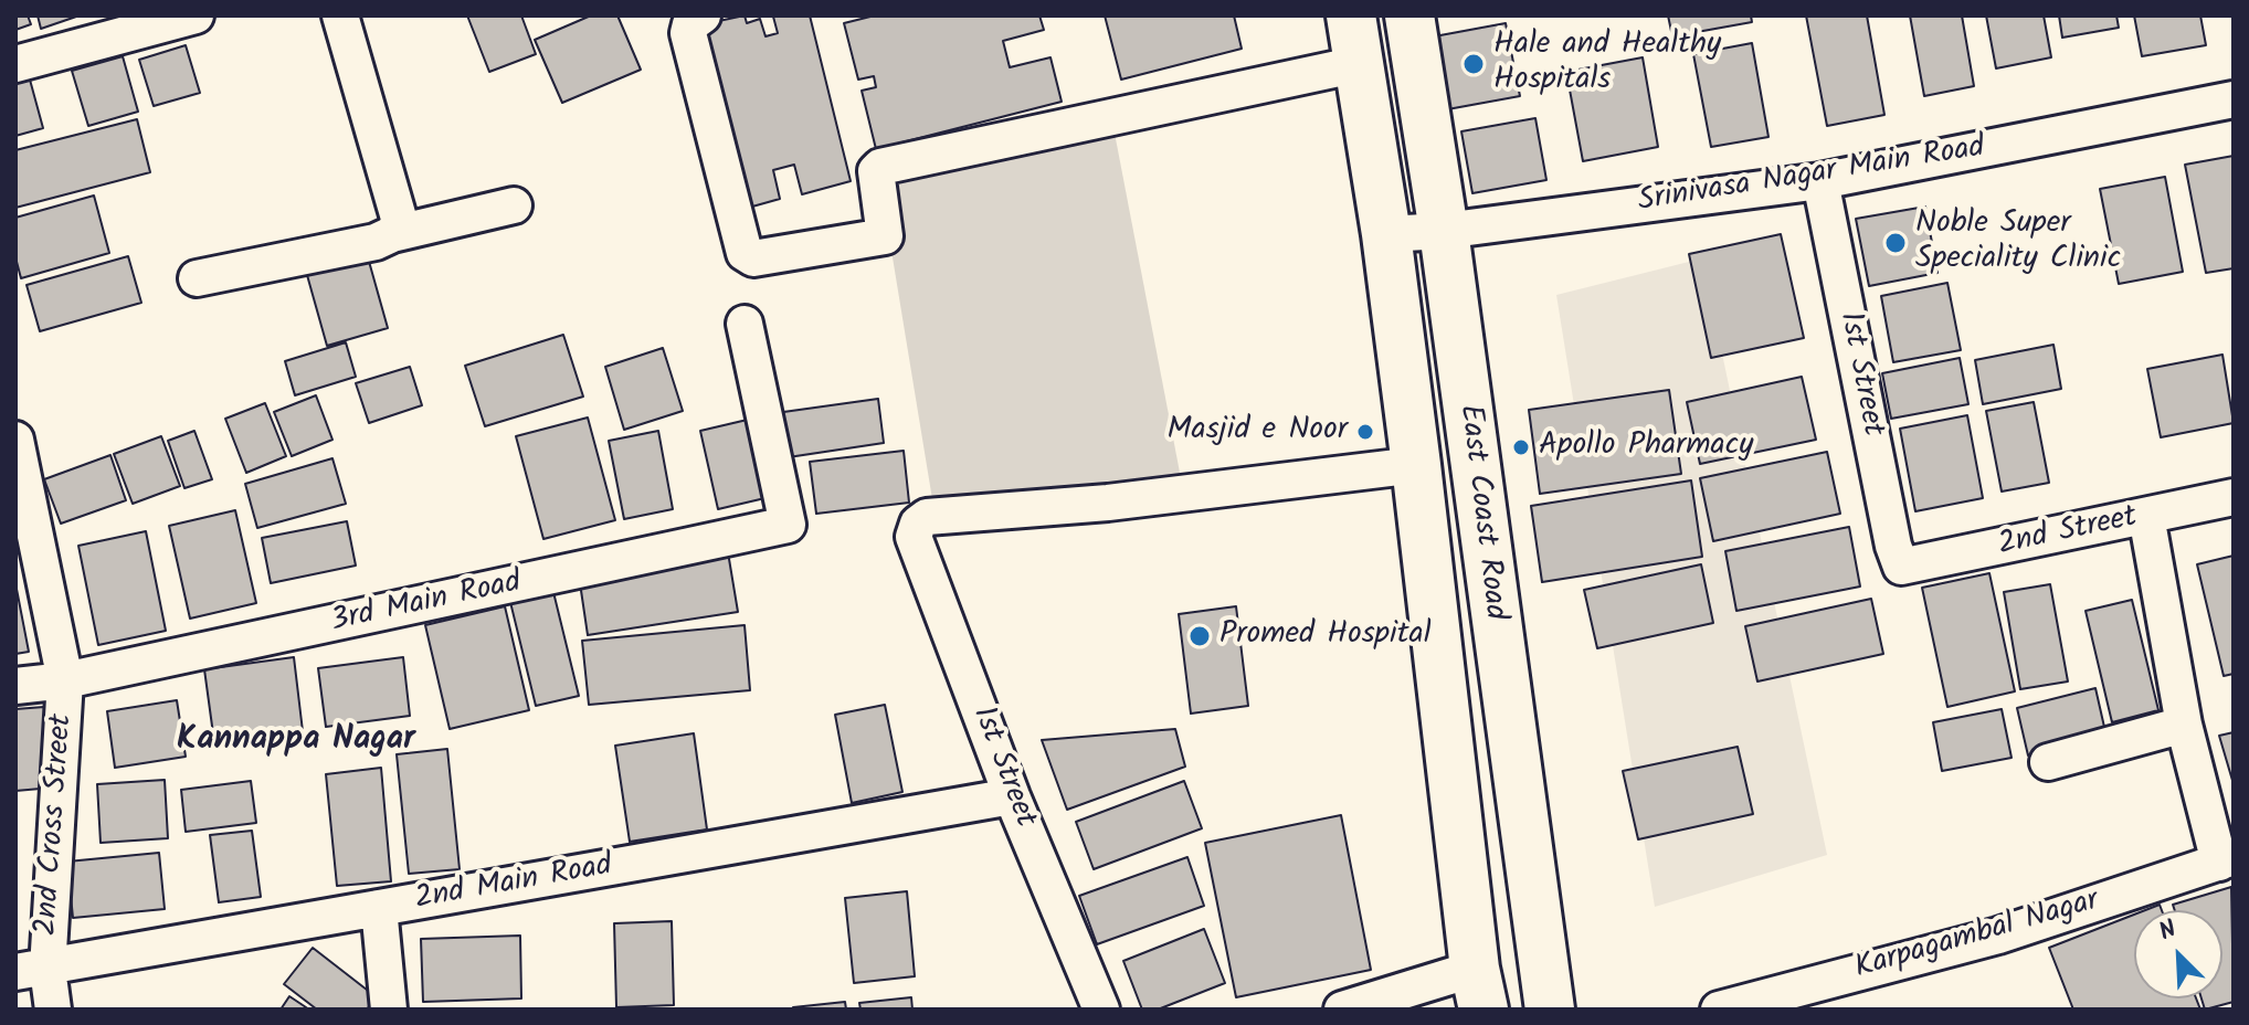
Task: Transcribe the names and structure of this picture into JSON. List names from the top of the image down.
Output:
{
  "streets": {
    "main road": ["East Coast Road"],
    "street": [
      "Srinivasa Nagar Main Road",
      "1st Street",
      "2nd Street",
      "3rd Main Road",
      "2nd Cross Street",
      "2nd Main Road",
      "Karpagambal Nagar"
    ]
  },
  "crossings": [
    ["Srinivasa Nagar Main Road", "1st Street"],
    ["Srinivasa Nagar Main Road", "East Coast Road"],
    ["1st Street", "East Coast Road"],
    ["1st Street", "2nd Street"],
    ["1st Street", "2nd Main Road"],
    ["3rd Main Road", "2nd Cross Street"],
    ["2nd Cross Street", "2nd Main Road"]
  ],
  "districts": ["Kannappa Nagar"],
  "places": [
    "Hale and Healthy Hospitals",
    "Noble Super Speciality Clinic",
    "Masjid e Noor",
    "Apollo Pharmacy",
    "Promed Hospital"
  ],
  "north": "top left"
}
